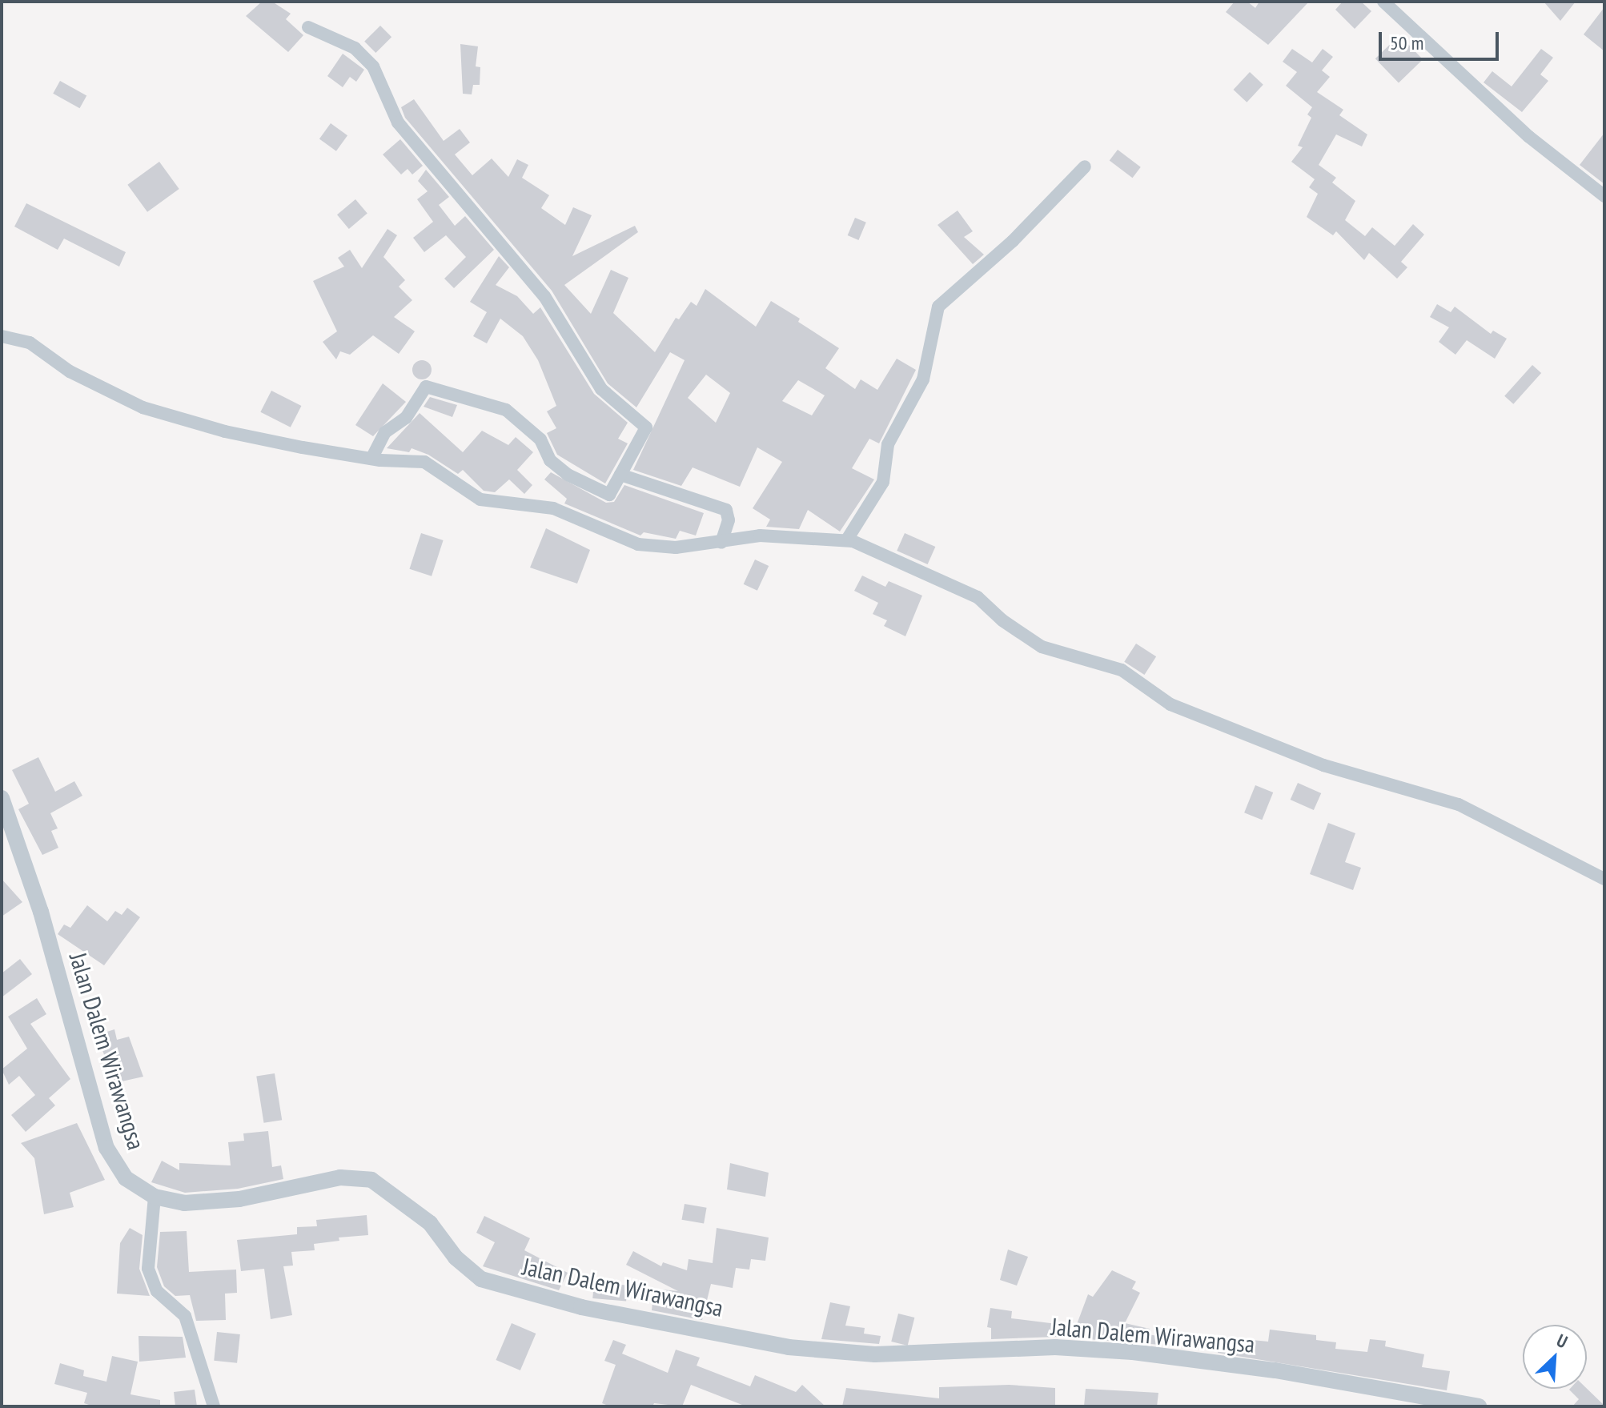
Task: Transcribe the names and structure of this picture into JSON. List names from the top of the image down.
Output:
{
  "streets": {
    "street": ["Jalan Dalem Wirawangsa"]
  },
  "scale_bar": "50 m",
  "north": "top right"
}
